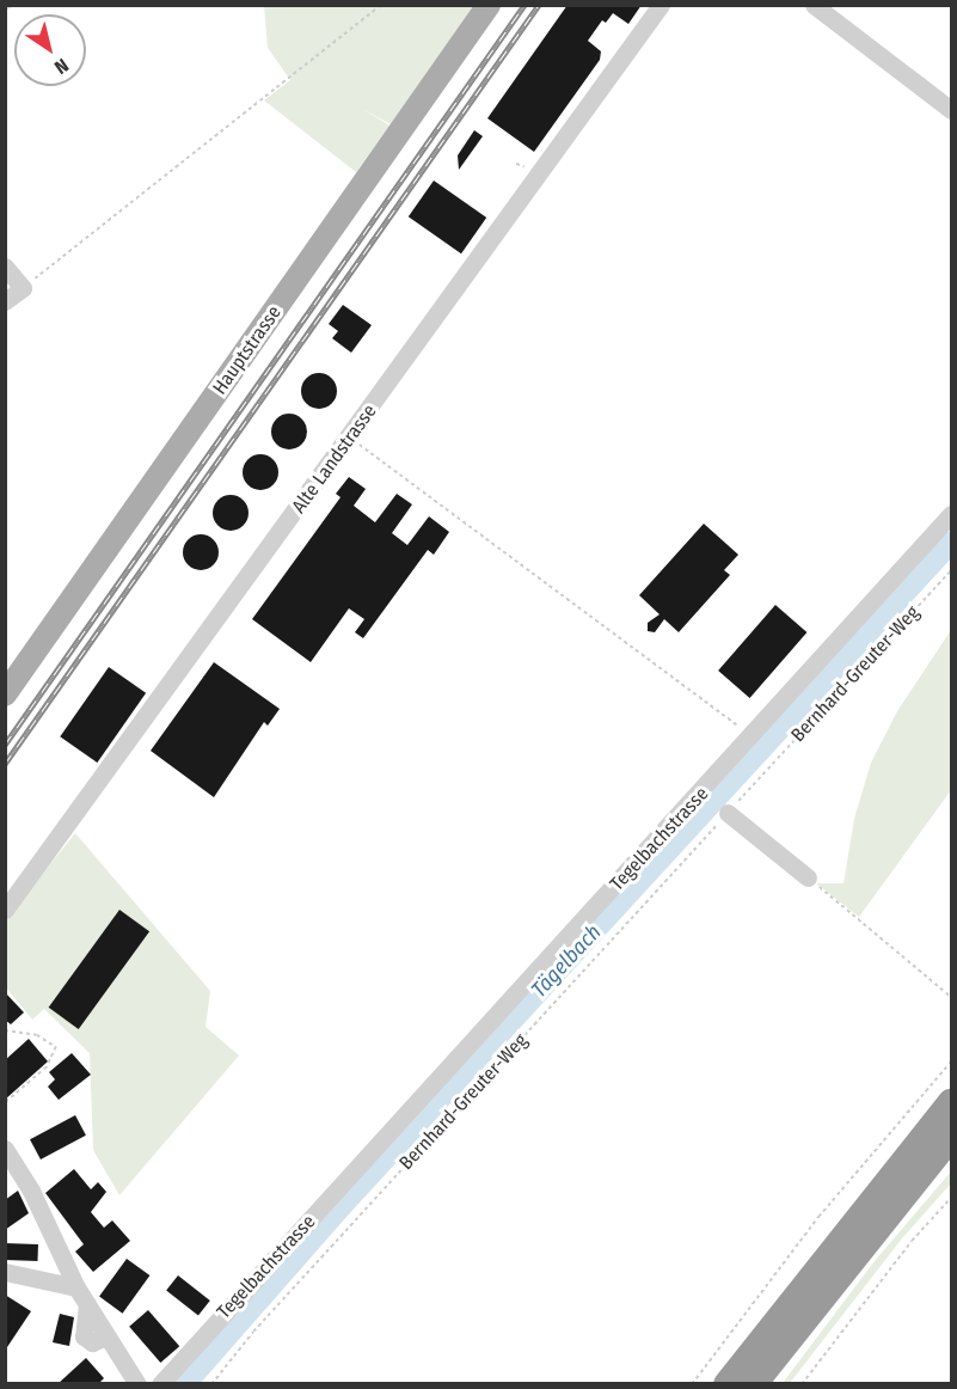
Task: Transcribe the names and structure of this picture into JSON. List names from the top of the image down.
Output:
{
  "streets": {
    "main road": ["Hauptstrasse"],
    "street": ["Alte Landstrasse", "Tegelbachstrasse"],
    "path": ["Bernhard-Greuter-Weg"]
  },
  "water": ["Tägelbach"],
  "north": "bottom right"
}
